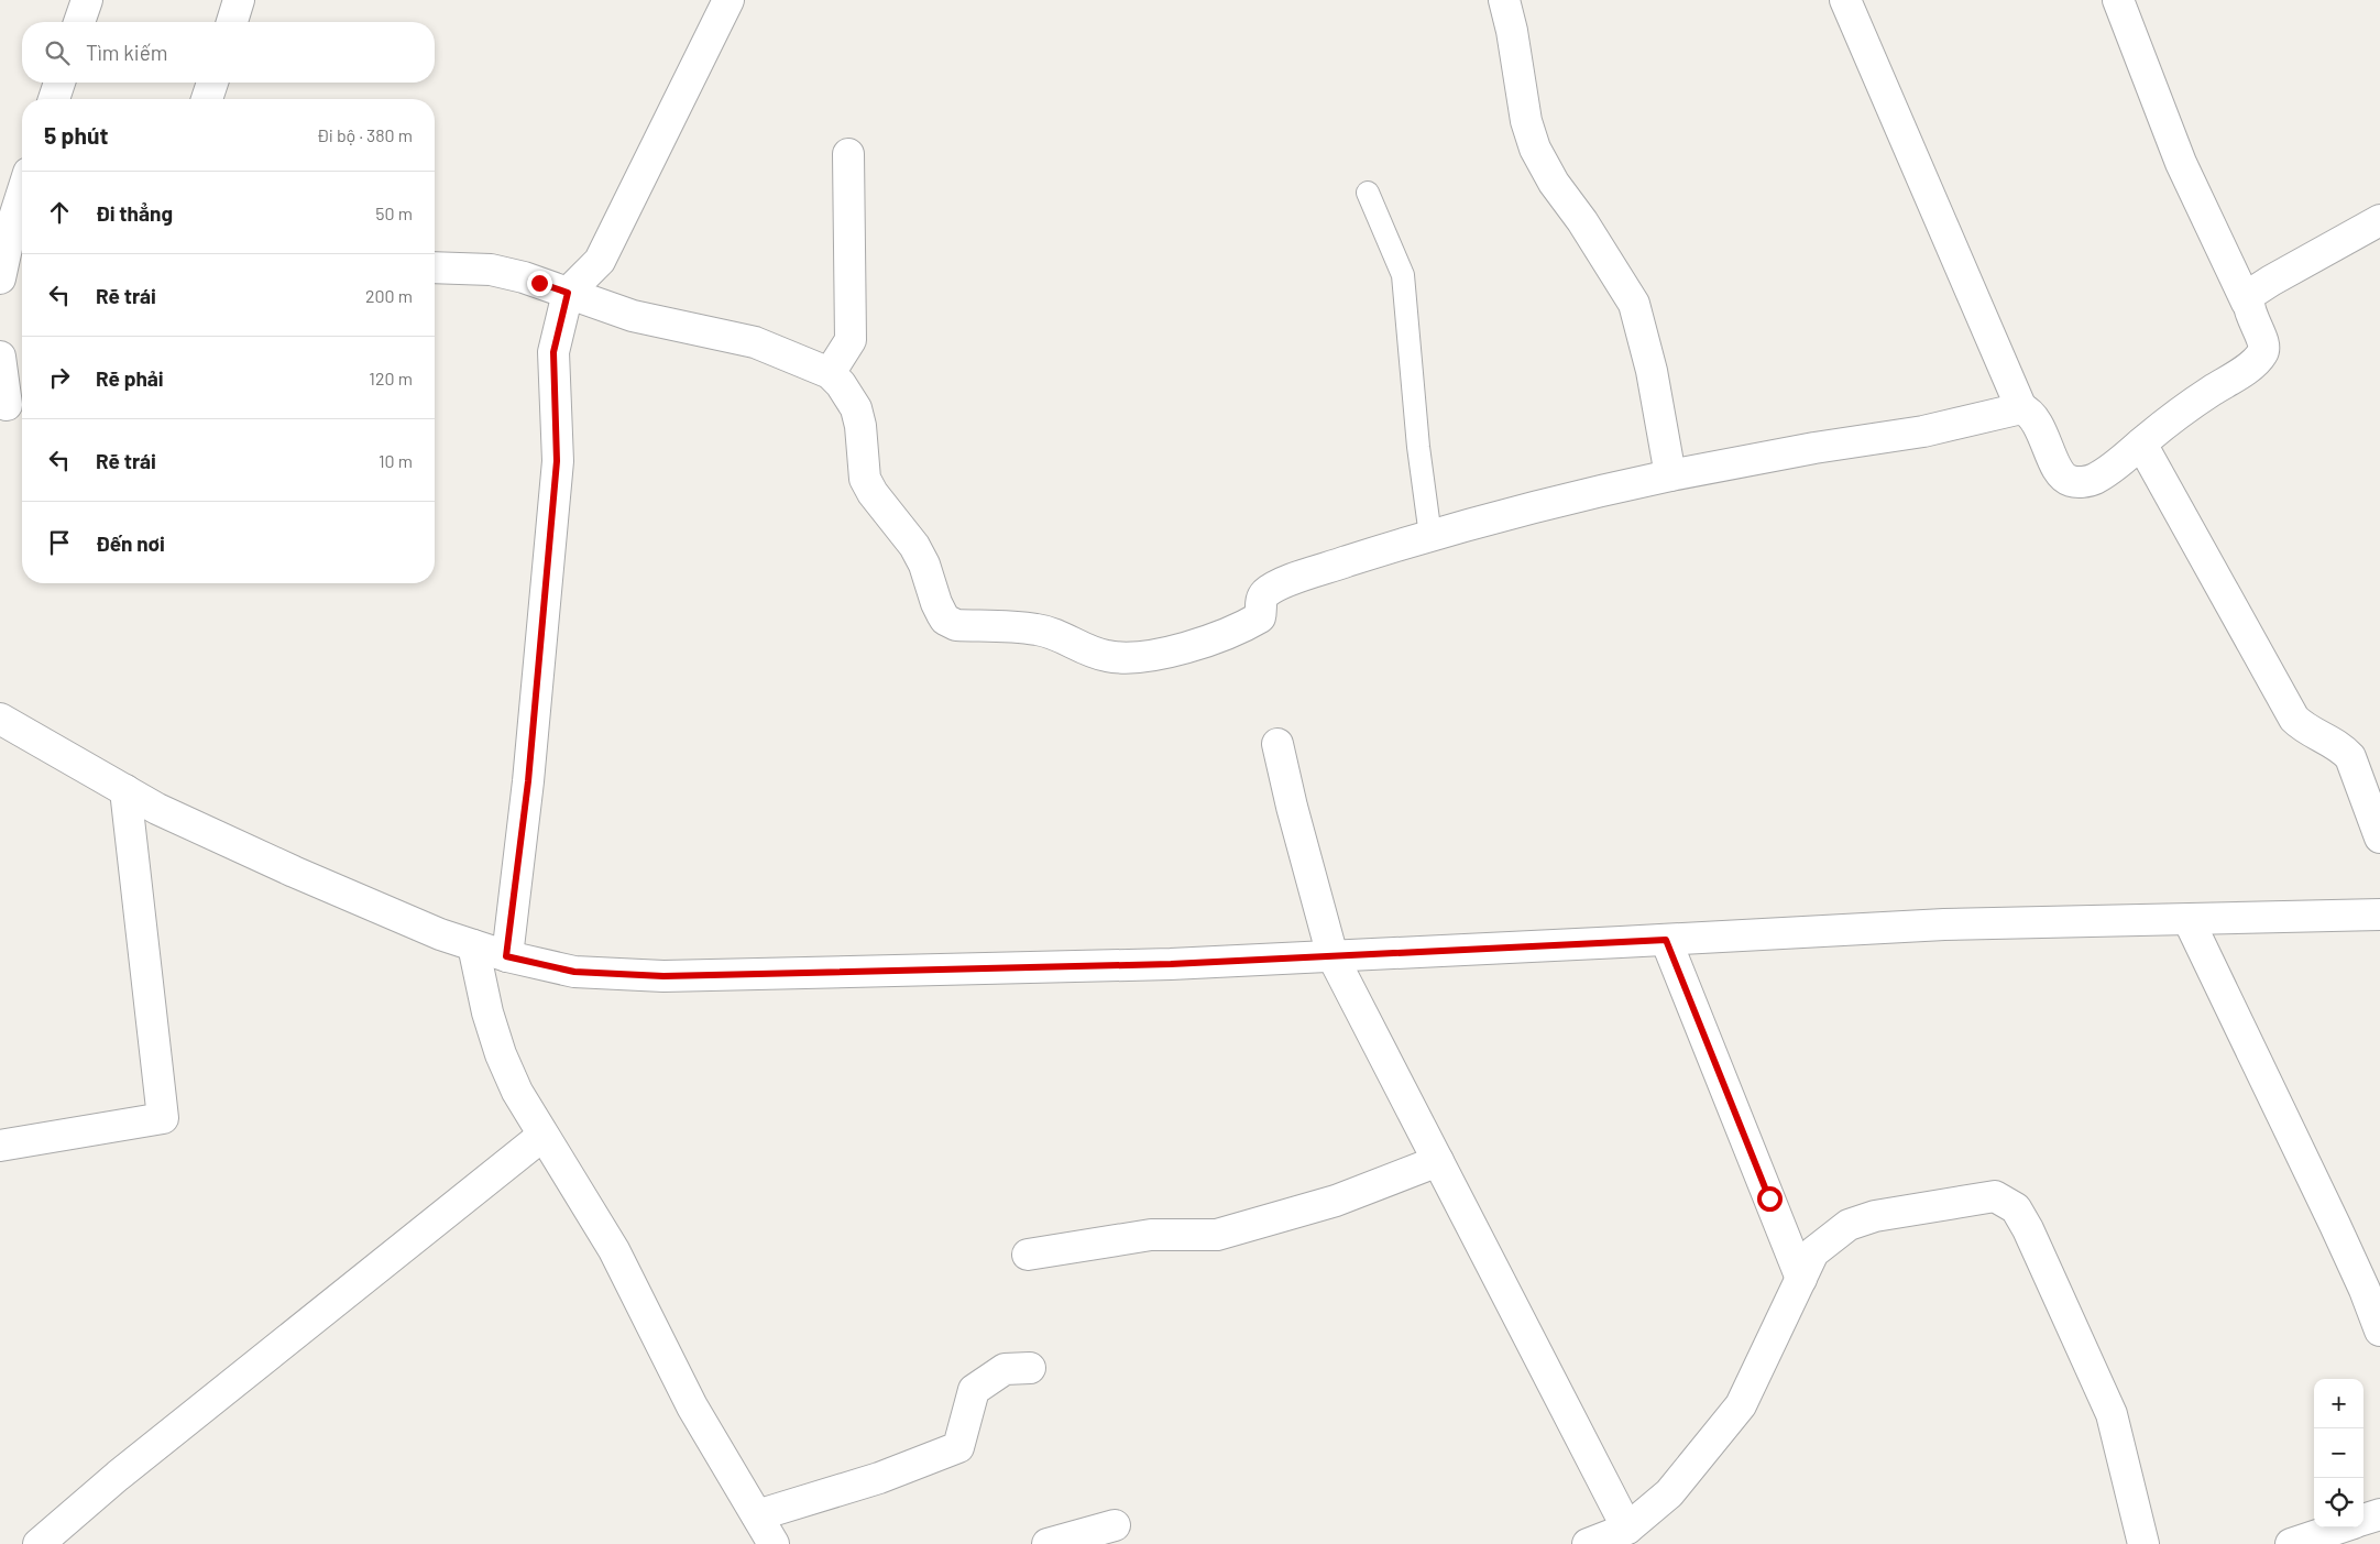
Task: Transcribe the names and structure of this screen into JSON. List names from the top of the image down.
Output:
{
  "page": {
    "search": "Tìm kiếm",
    "heading": ["5 phút", "Đi bộ · 380 m"],
    "list": [
      ["Đi thẳng", "50 m"],
      ["Rẽ trái", "200 m"],
      ["Rẽ phải", "120 m"],
      ["Rẽ trái", "10 m"],
      "Đến nơi"
    ],
    "map_buttons": ["+", "−"]
  }
}
